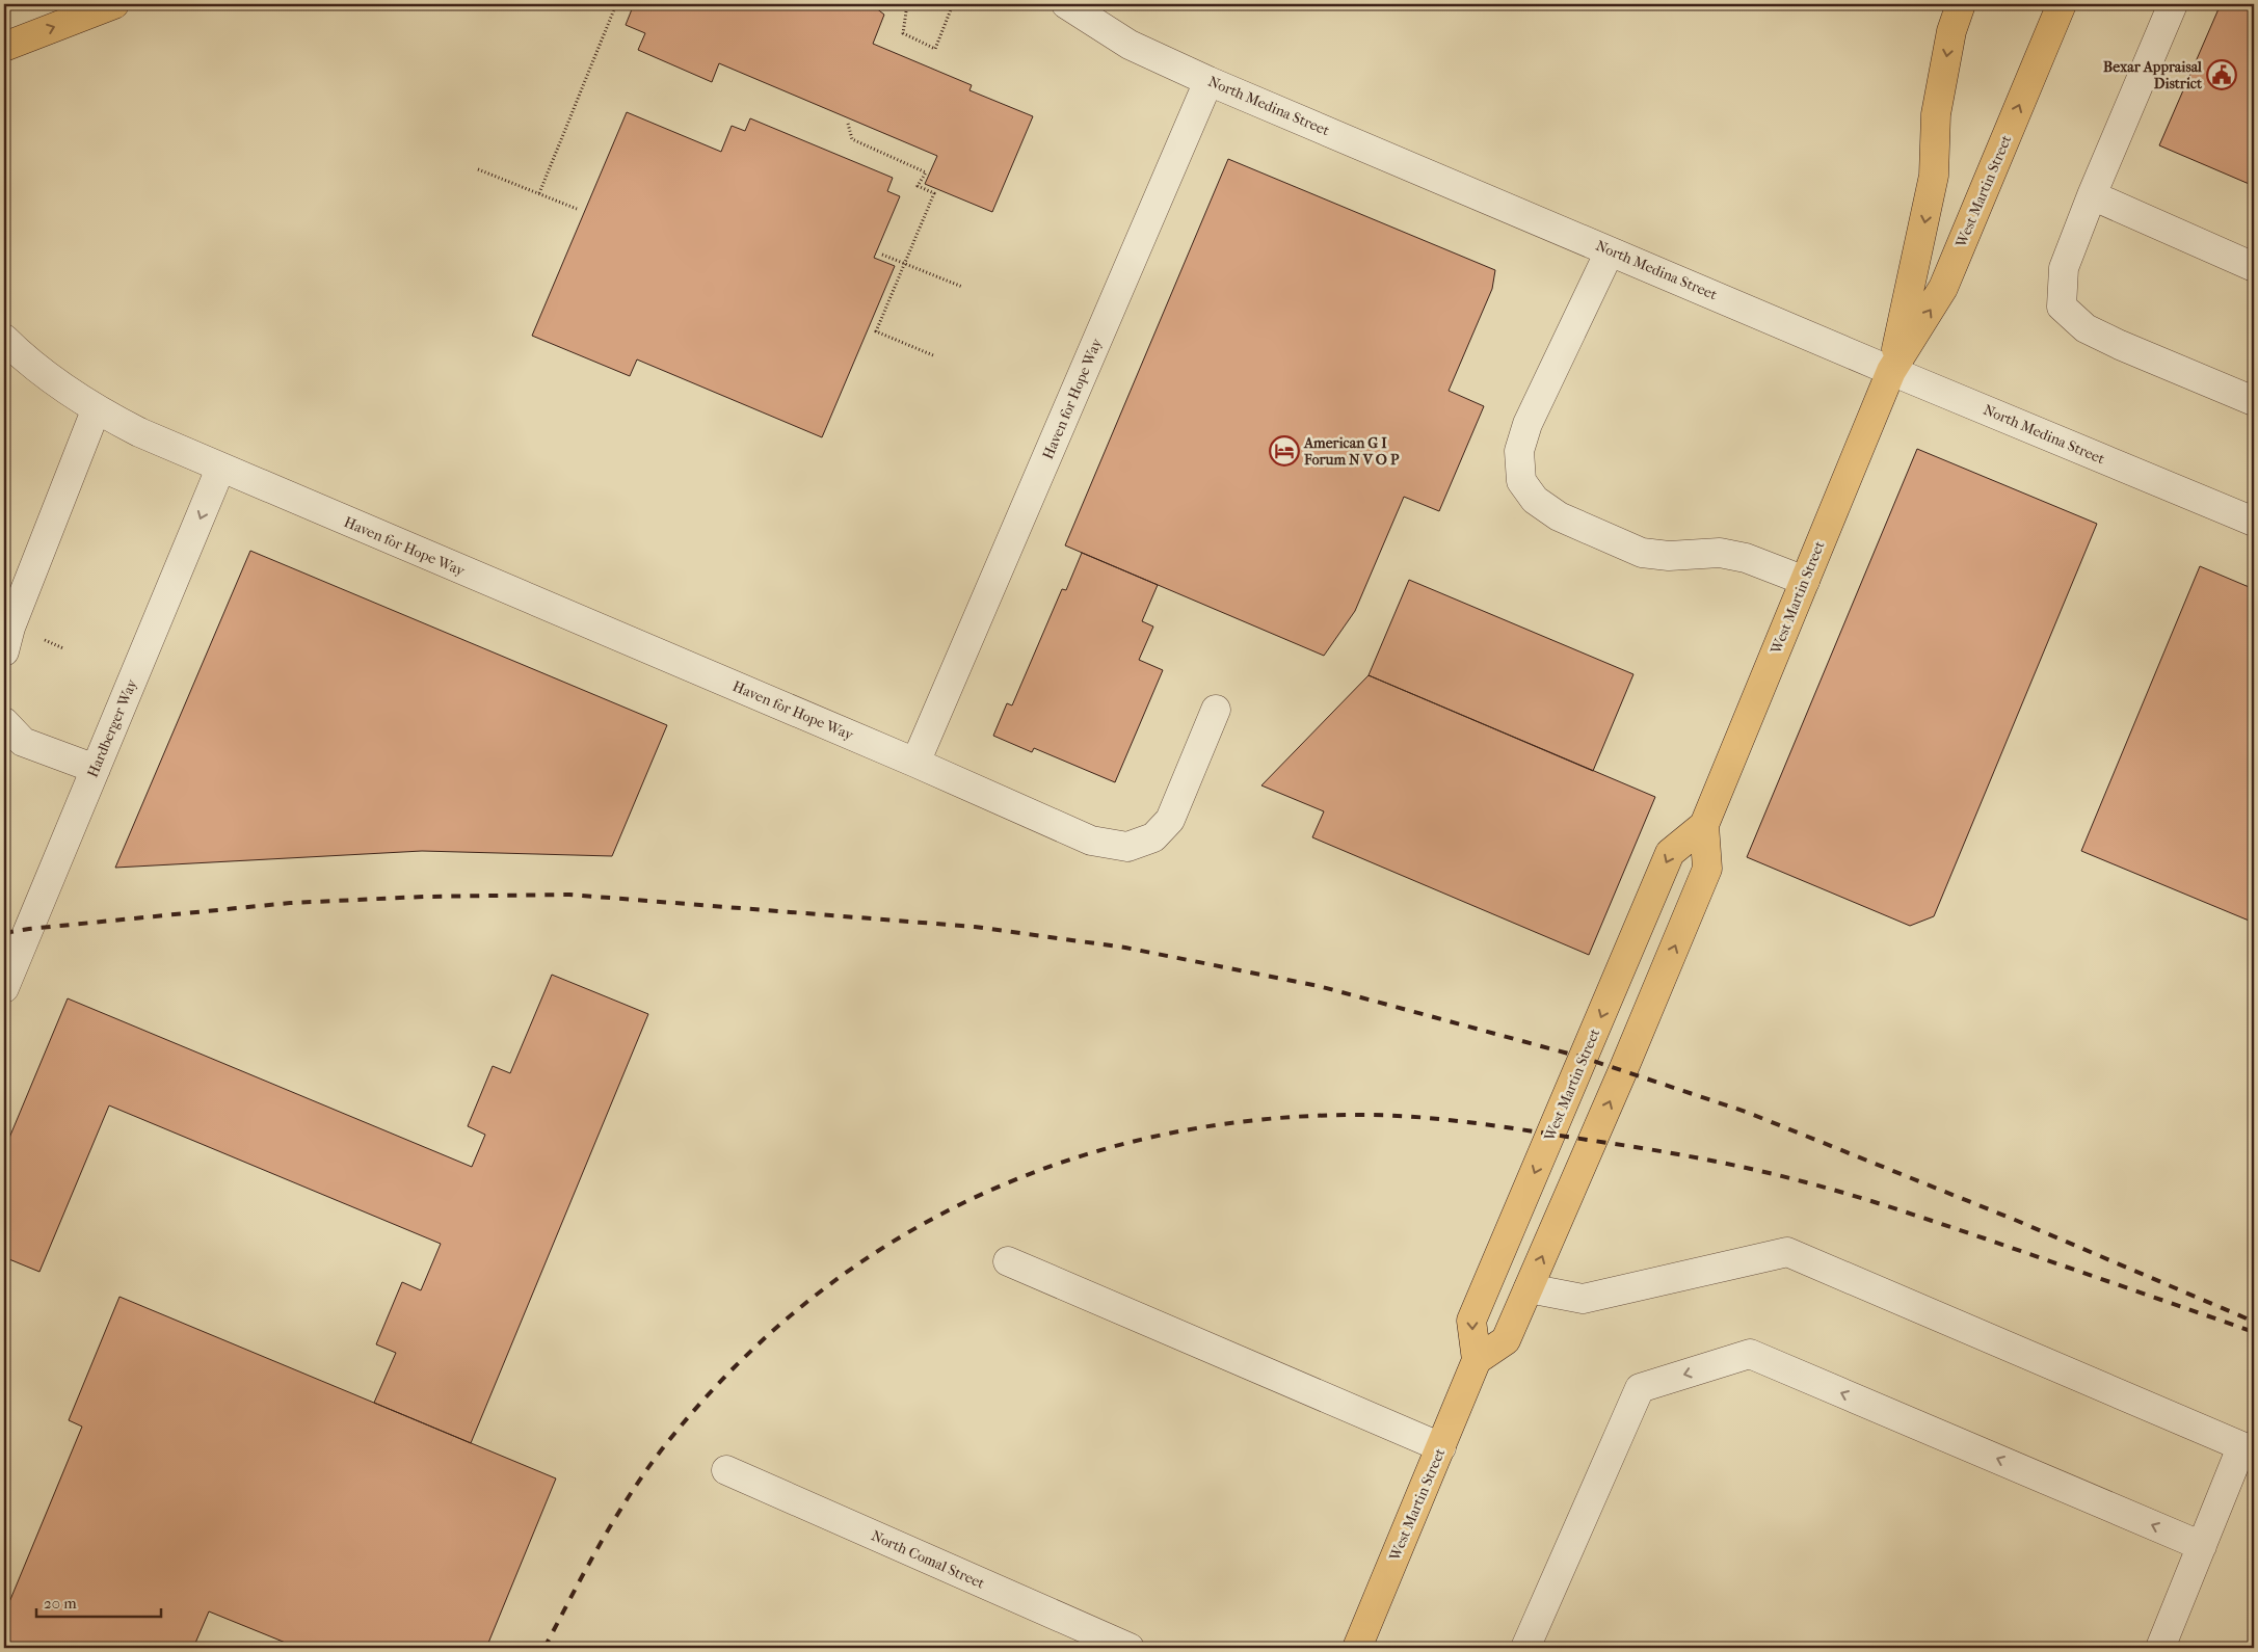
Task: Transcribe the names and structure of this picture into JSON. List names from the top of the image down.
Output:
{
  "streets": {
    "main road": ["West Martin Street"],
    "street": [
      "North Medina Street",
      "Haven for Hope Way",
      "Hardberger Way",
      "North Comal Street"
    ]
  },
  "crossings": [
    ["North Medina Street", "West Martin Street"],
    ["North Medina Street", "Haven for Hope Way"],
    ["Haven for Hope Way", "Hardberger Way"]
  ],
  "places": {
    "public building": ["Bexar Appraisal District"],
    "hotel": ["American G I Forum N V O P"]
  },
  "scale_bar": "20 m"
}
